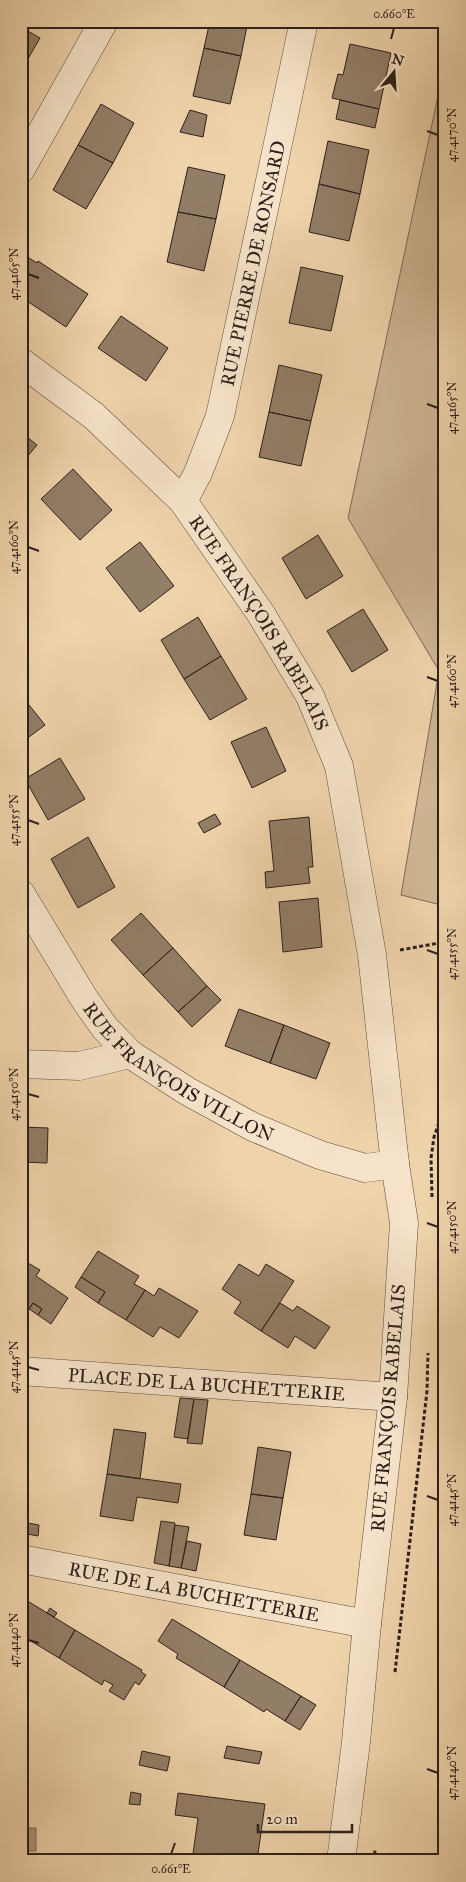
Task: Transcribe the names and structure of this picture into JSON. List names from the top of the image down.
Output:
{
  "streets": {
    "street": [
      "RUE PIERRE DE RONSARD",
      "RUE FRANÇOIS RABELAIS",
      "RUE FRANÇOIS VILLON",
      "PLACE DE LA BUCHETTERIE",
      "RUE DE LA BUCHETTERIE"
    ]
  },
  "crossings": [
    ["RUE PIERRE DE RONSARD", "RUE FRANÇOIS RABELAIS"],
    ["RUE FRANÇOIS RABELAIS", "RUE FRANÇOIS VILLON"],
    ["RUE FRANÇOIS RABELAIS", "PLACE DE LA BUCHETTERIE"],
    ["RUE FRANÇOIS RABELAIS", "RUE DE LA BUCHETTERIE"]
  ],
  "scale_bar": "20 m",
  "north": "top",
  "coordinates": [
    "0.660°E",
    "47.4170°N",
    "47.4165°N",
    "47.4160°N",
    "47.4155°N",
    "47.4150°N",
    "47.4145°N",
    "47.4140°N",
    "0.661°E"
  ]
}
